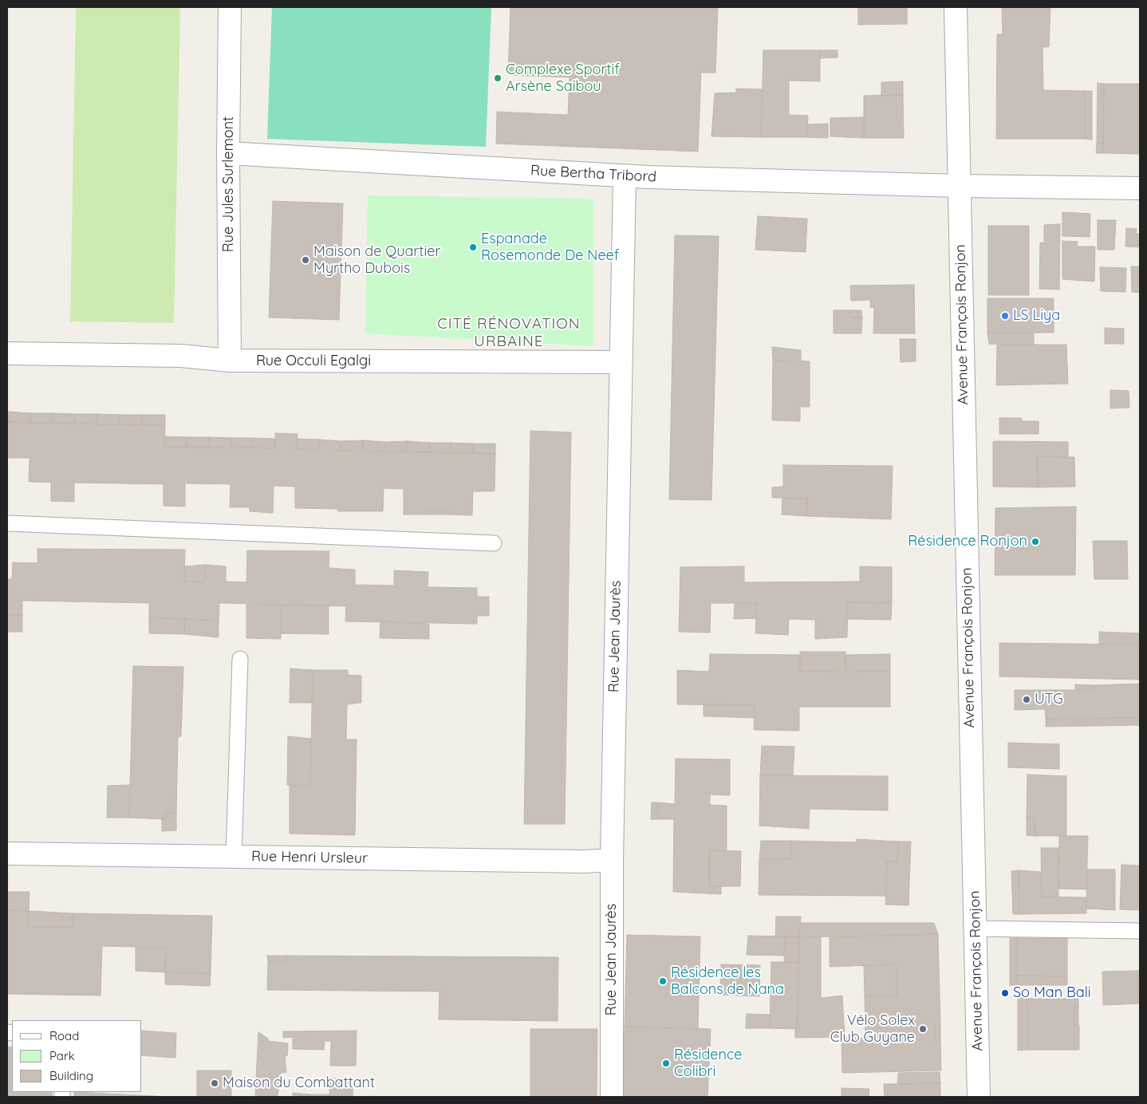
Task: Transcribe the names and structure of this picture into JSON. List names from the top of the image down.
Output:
{
  "streets": {
    "street": [
      "Rue Bertha Tribord",
      "Rue Jules Surlemont",
      "Avenue François Ronjon",
      "Rue Occuli Egalgi",
      "Rue Jean Jaurès",
      "Rue Henri Ursleur"
    ]
  },
  "crossings": [
    ["Rue Bertha Tribord", "Rue Jules Surlemont"],
    ["Rue Bertha Tribord", "Avenue François Ronjon"],
    ["Rue Bertha Tribord", "Rue Jean Jaurès"],
    ["Rue Jules Surlemont", "Rue Occuli Egalgi"],
    ["Rue Occuli Egalgi", "Rue Jean Jaurès"],
    ["Rue Jean Jaurès", "Rue Henri Ursleur"]
  ],
  "districts": ["CITÉ RÉNOVATION URBAINE"],
  "places": [
    "Complexe Sportif Arsène Saibou",
    "Espanade Rosemonde De Neef",
    "Maison de Quartier Myrtho Dubois",
    "LS Liya",
    "Résidence Ronjon",
    "UTG",
    "Résidence les Balcons de Nana",
    "So Man Bali",
    "Vélo Solex Club Guyane",
    "Résidence Colibri",
    "Maison du Combattant"
  ],
  "legend": ["Road", "Park", "Building"]
}
